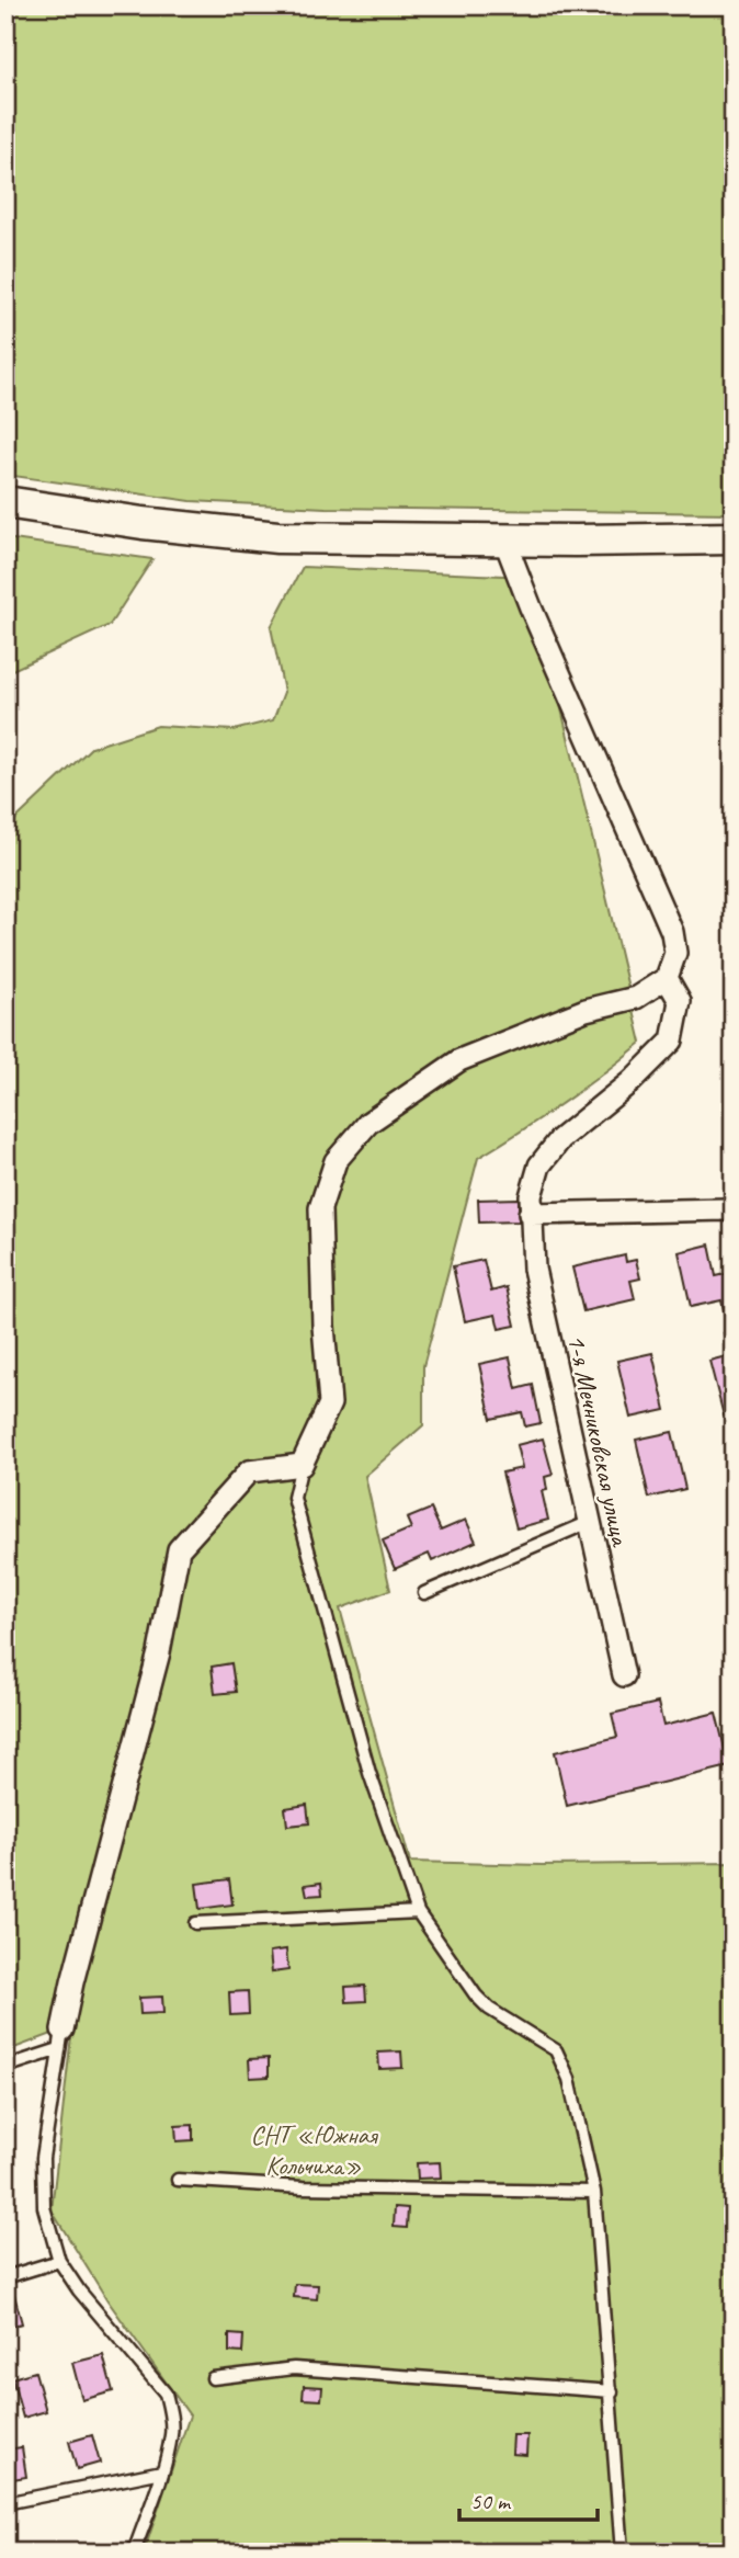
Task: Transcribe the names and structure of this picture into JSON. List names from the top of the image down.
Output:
{
  "streets": {
    "street": ["1-я Мечниковская улица"]
  },
  "parks": ["СНТ «Южная Кольчиха»"],
  "scale_bar": "50 m"
}
